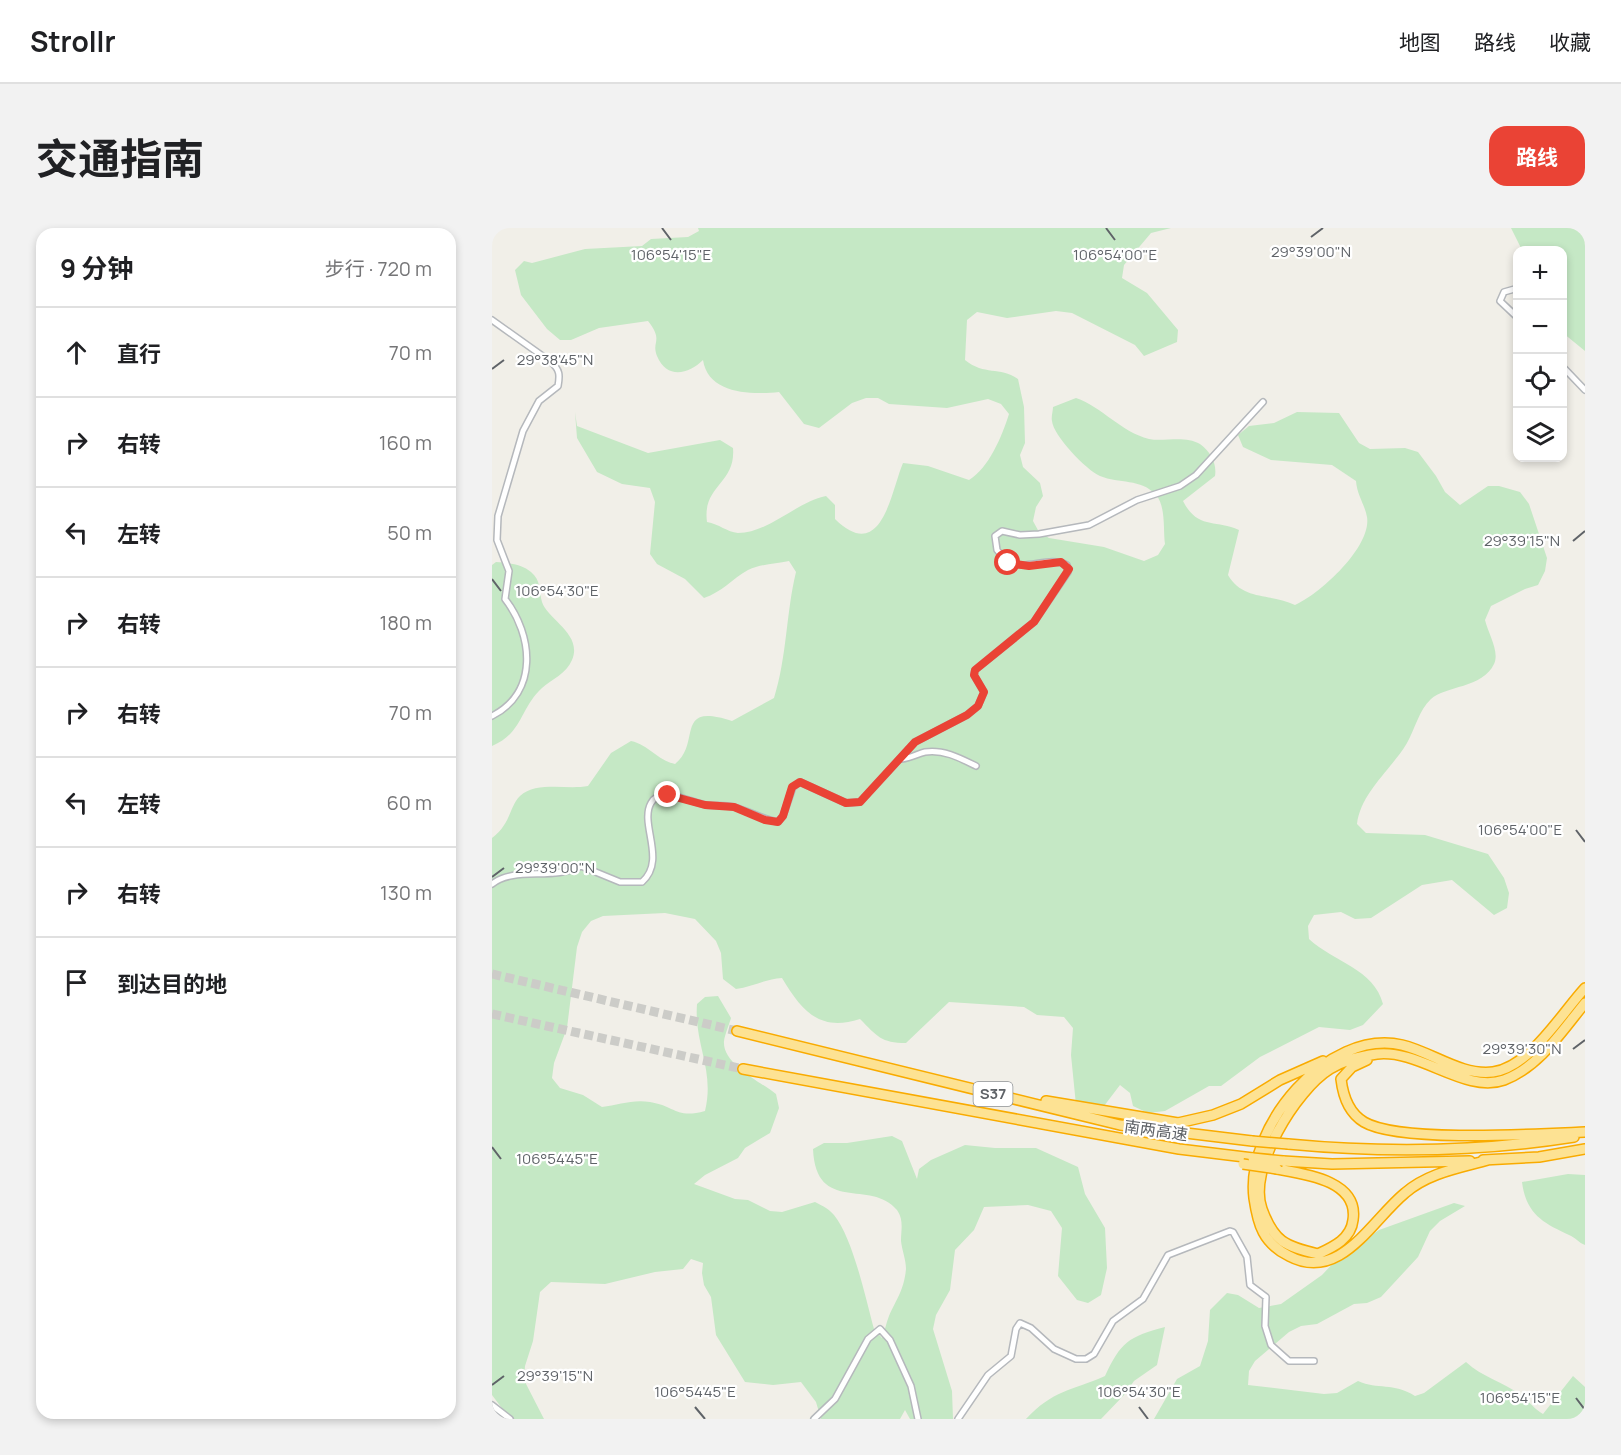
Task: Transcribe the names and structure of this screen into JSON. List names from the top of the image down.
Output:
{
  "streets": {
    "highway": ["S37", "南两高速"]
  },
  "page": {
    "header": "Strollr",
    "nav": ["地图", "路线", "收藏"],
    "title": "交通指南",
    "buttons": "路线",
    "heading": ["9 分钟", "步行 · 720 m"],
    "map_buttons": ["+", "−"],
    "list": [
      ["直行", "70 m"],
      ["右转", "160 m"],
      ["左转", "50 m"],
      ["右转", "180 m"],
      ["右转", "70 m"],
      ["左转", "60 m"],
      ["右转", "130 m"],
      "到达目的地"
    ]
  },
  "coordinates": [
    "29°39'00\"N",
    "106°54'15\"E",
    "106°54'00\"E",
    "29°38'45\"N",
    "29°39'15\"N",
    "106°54'30\"E",
    "29°39'30\"N",
    "106°54'45\"E"
  ]
}
